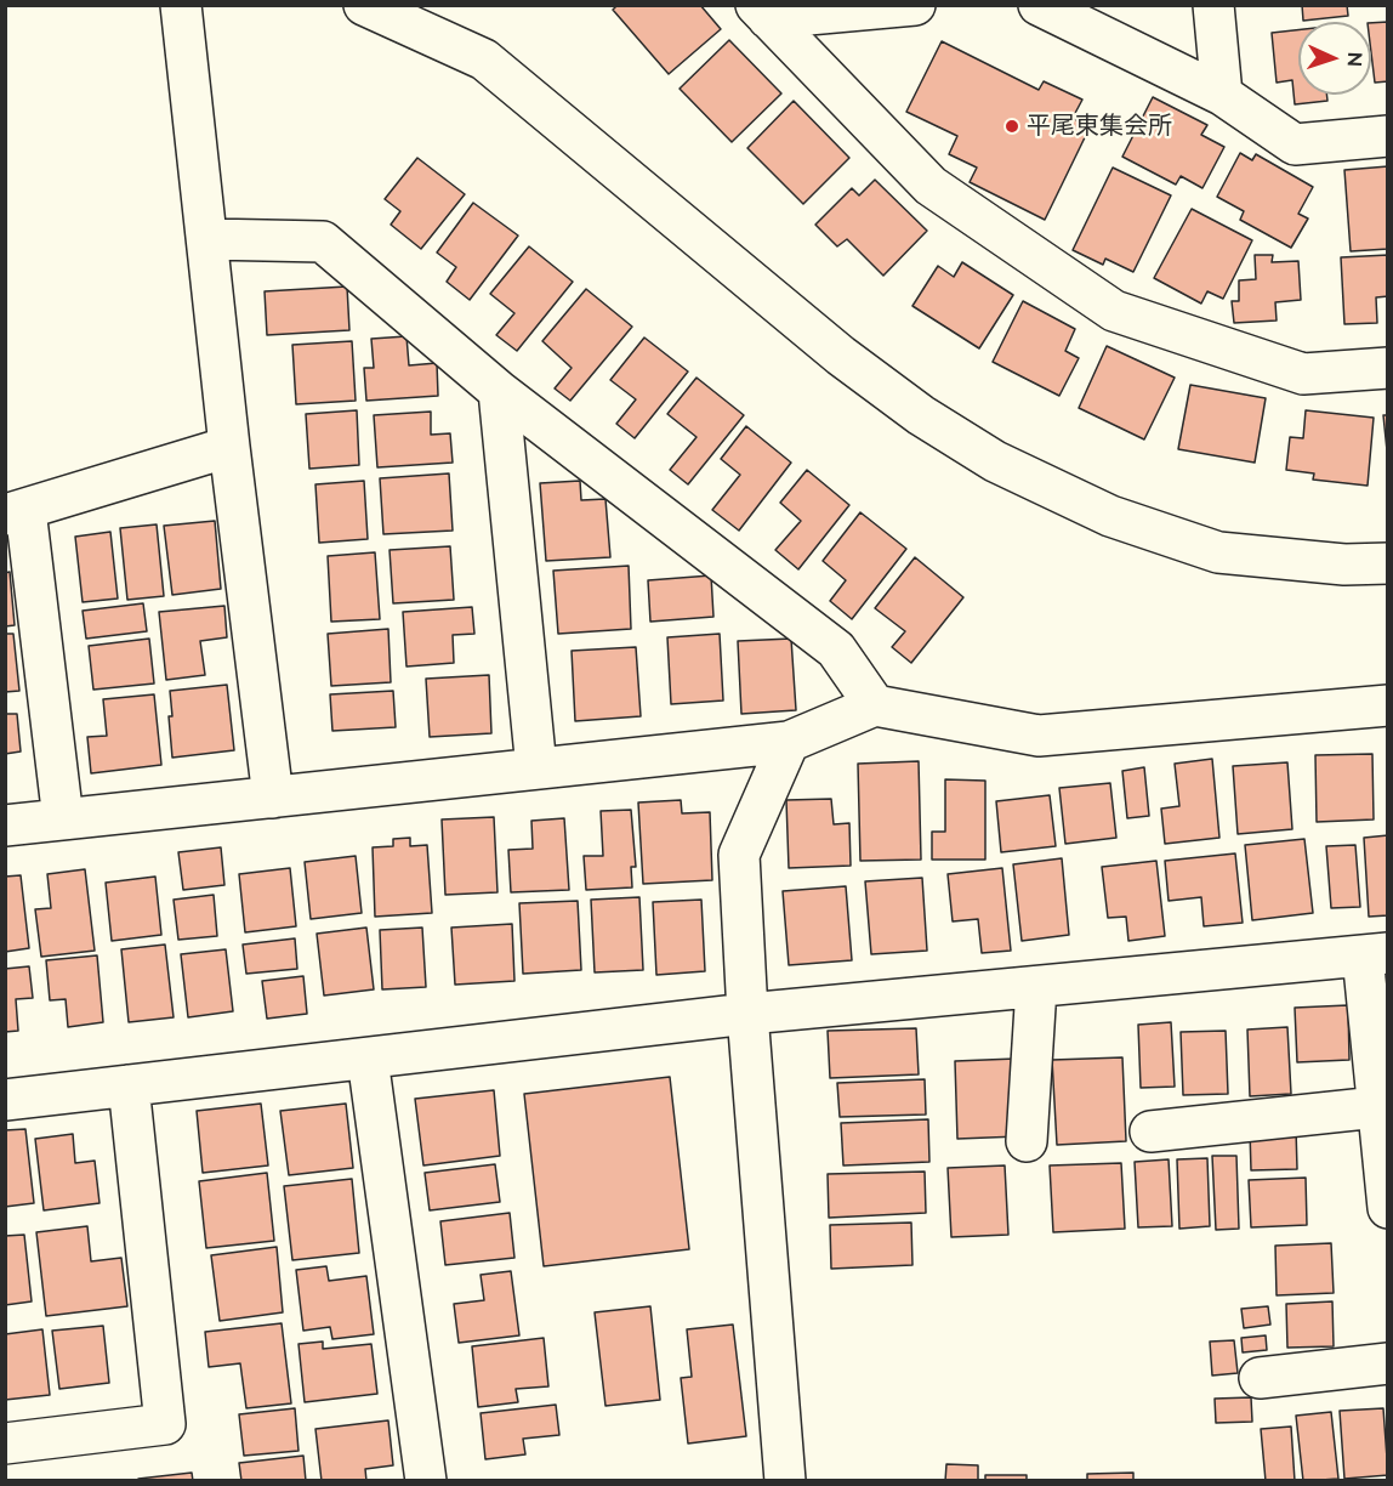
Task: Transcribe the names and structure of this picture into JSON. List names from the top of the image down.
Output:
{
  "places": ["平尾東集会所"],
  "north": "right"
}
